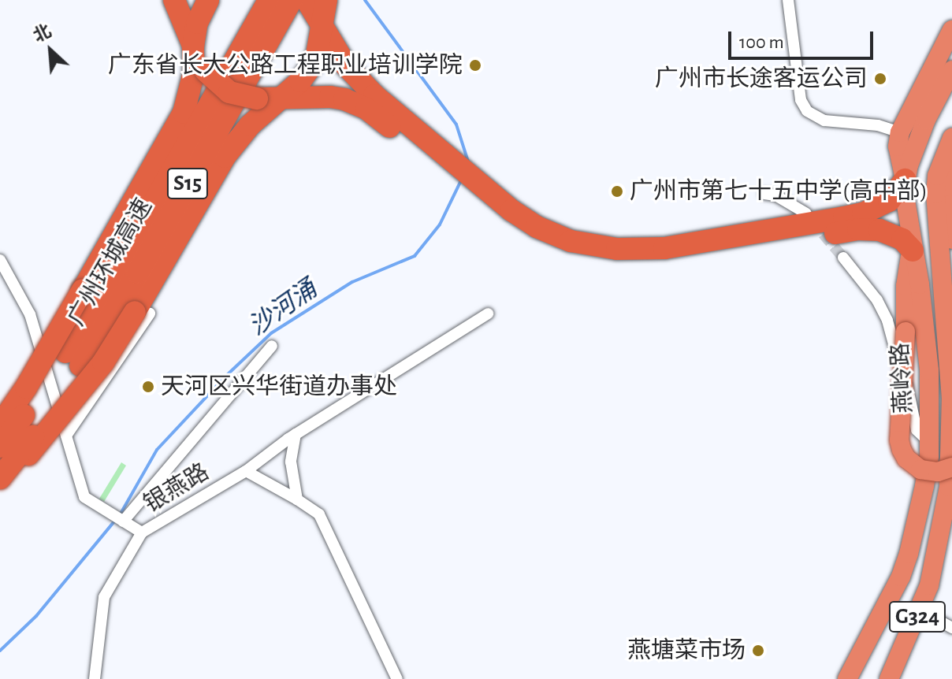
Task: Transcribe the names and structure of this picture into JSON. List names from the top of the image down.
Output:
{
  "streets": {
    "highway": [
      "S15",
      "广州环城高速",
      "燕岭路",
      "G324"
    ],
    "street": ["银燕路"]
  },
  "water": ["沙河涌"],
  "places": [
    "广东省长大公路工程职业培训学院",
    "广州市长途客运公司",
    "广州市第七十五中学(高中部)",
    "天河区兴华街道办事处",
    "燕塘菜市场"
  ],
  "scale_bar": "100 m",
  "north": "top left"
}
